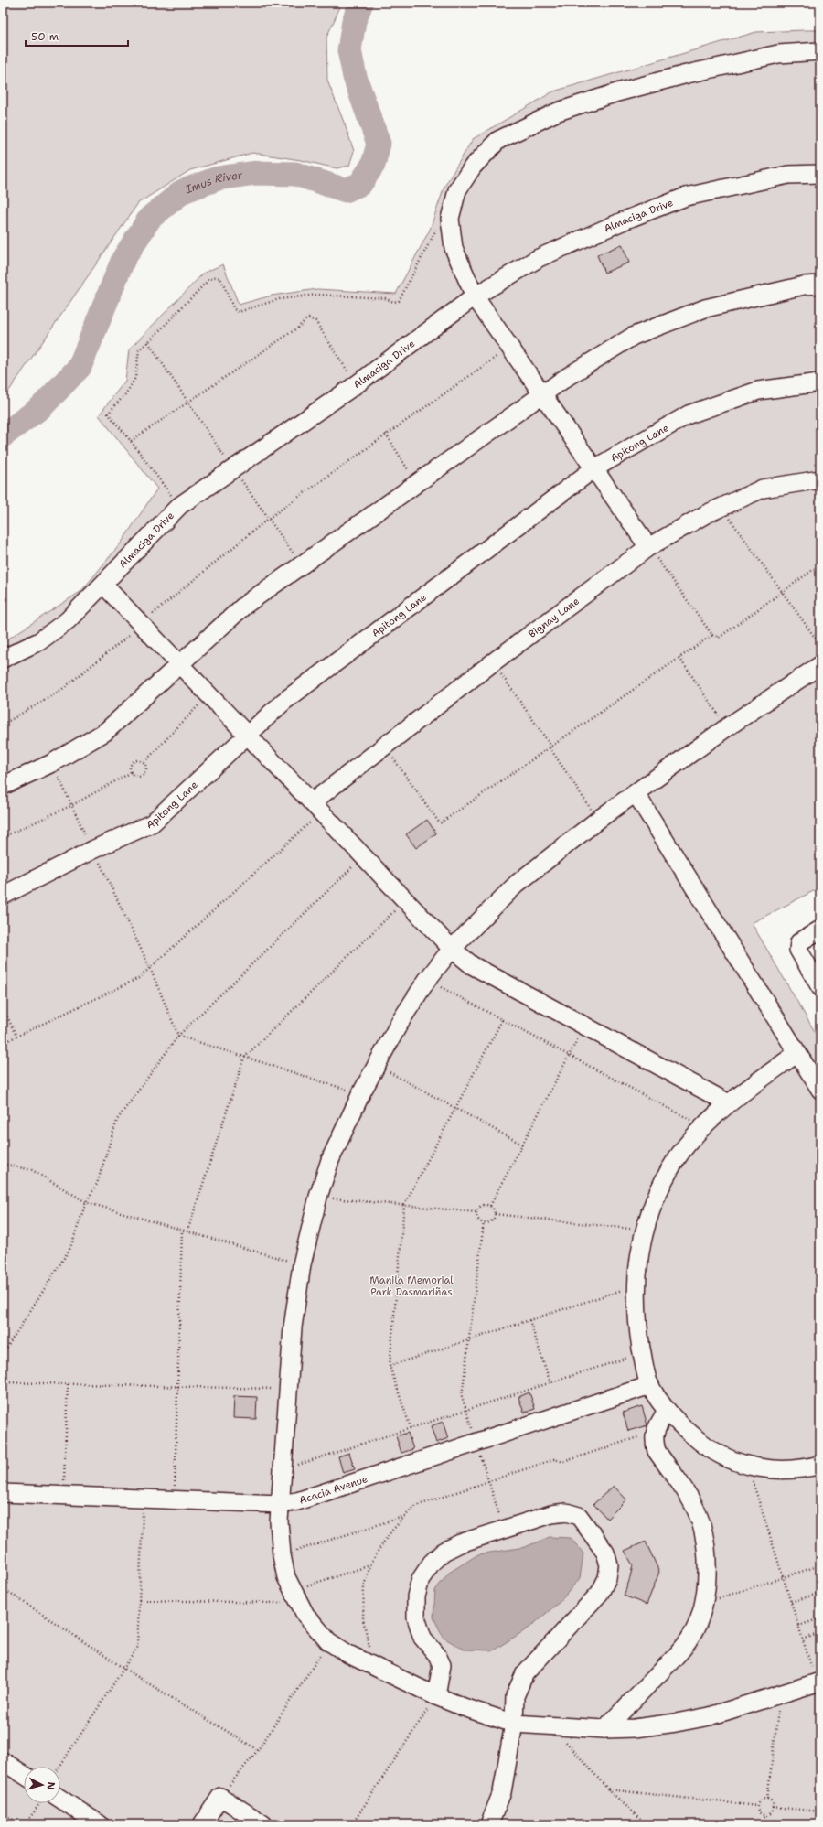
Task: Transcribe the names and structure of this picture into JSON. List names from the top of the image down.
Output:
{
  "streets": {
    "street": [
      "Almaciga Drive",
      "Apitong Lane",
      "Bignay Lane",
      "Acacia Avenue"
    ]
  },
  "water": ["Imus River"],
  "parks": ["Manila Memorial Park Dasmariñas"],
  "scale_bar": "50 m",
  "north": "right"
}
